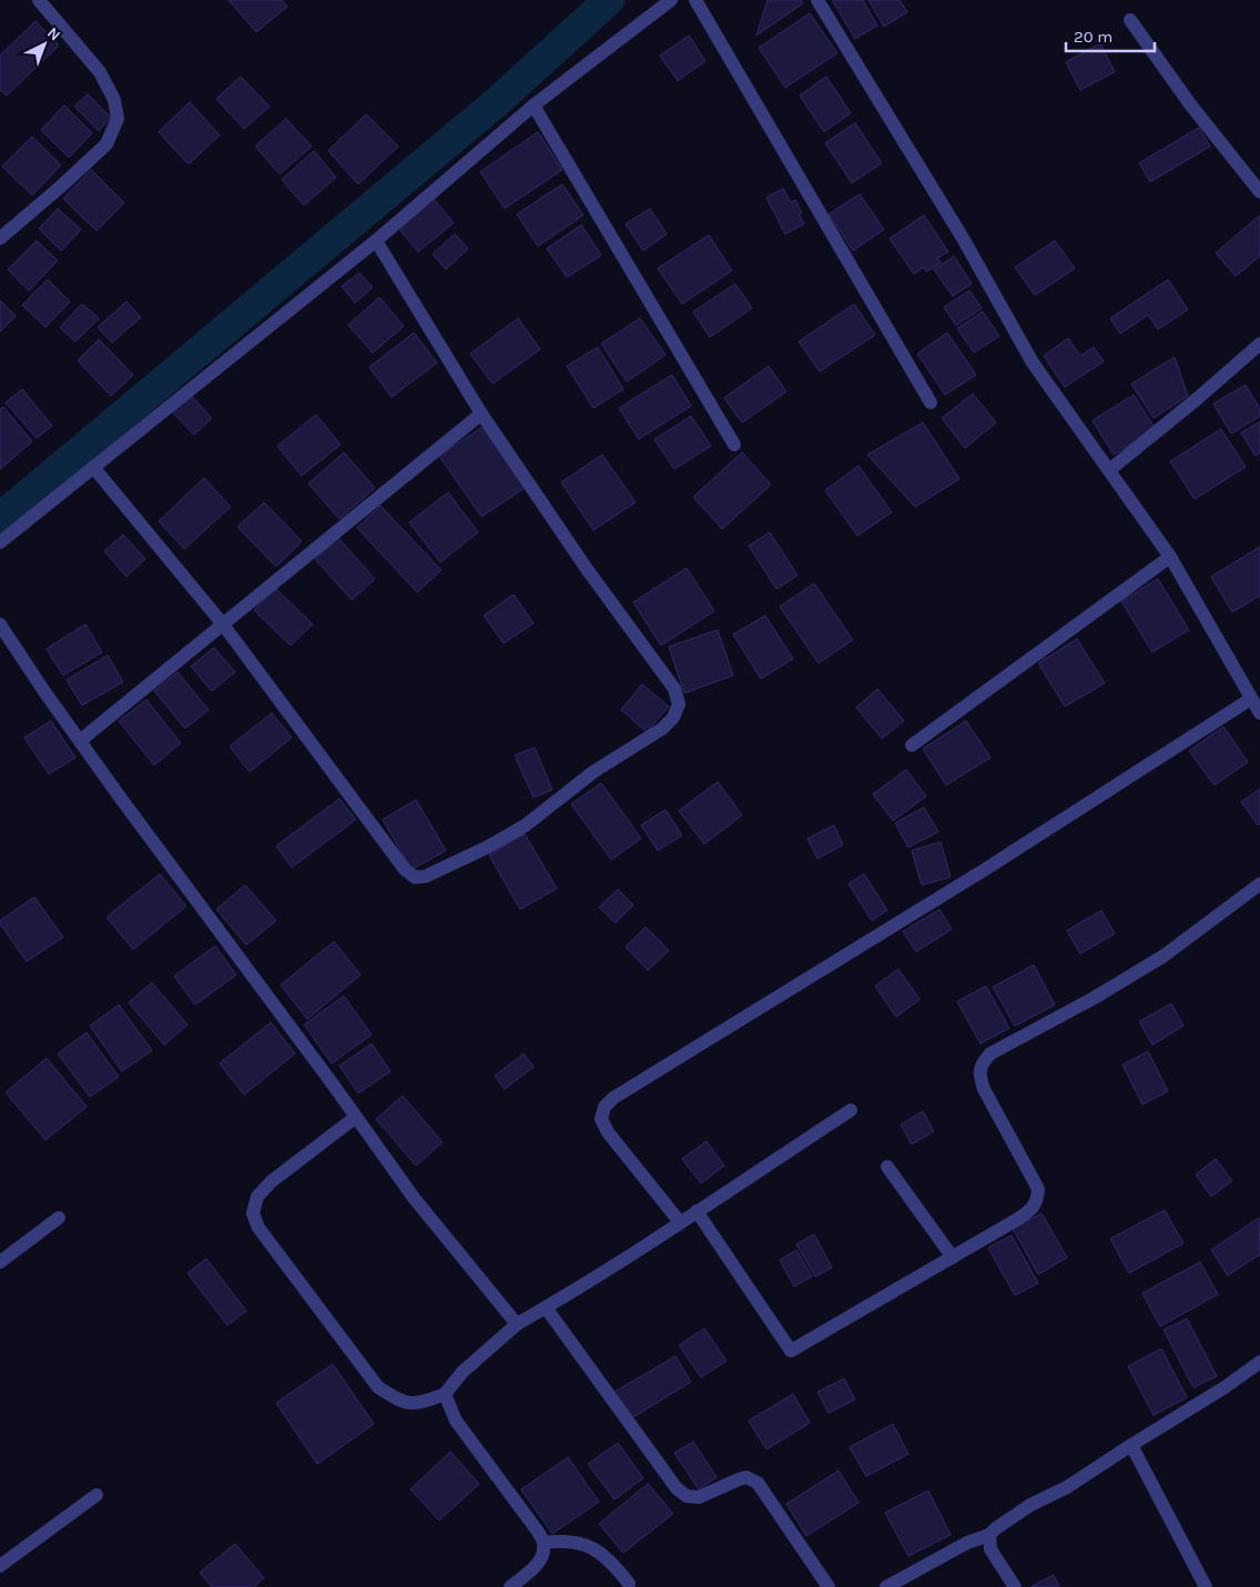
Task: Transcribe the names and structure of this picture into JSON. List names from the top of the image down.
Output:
{
  "scale_bar": "20 m",
  "north": "top right"
}
